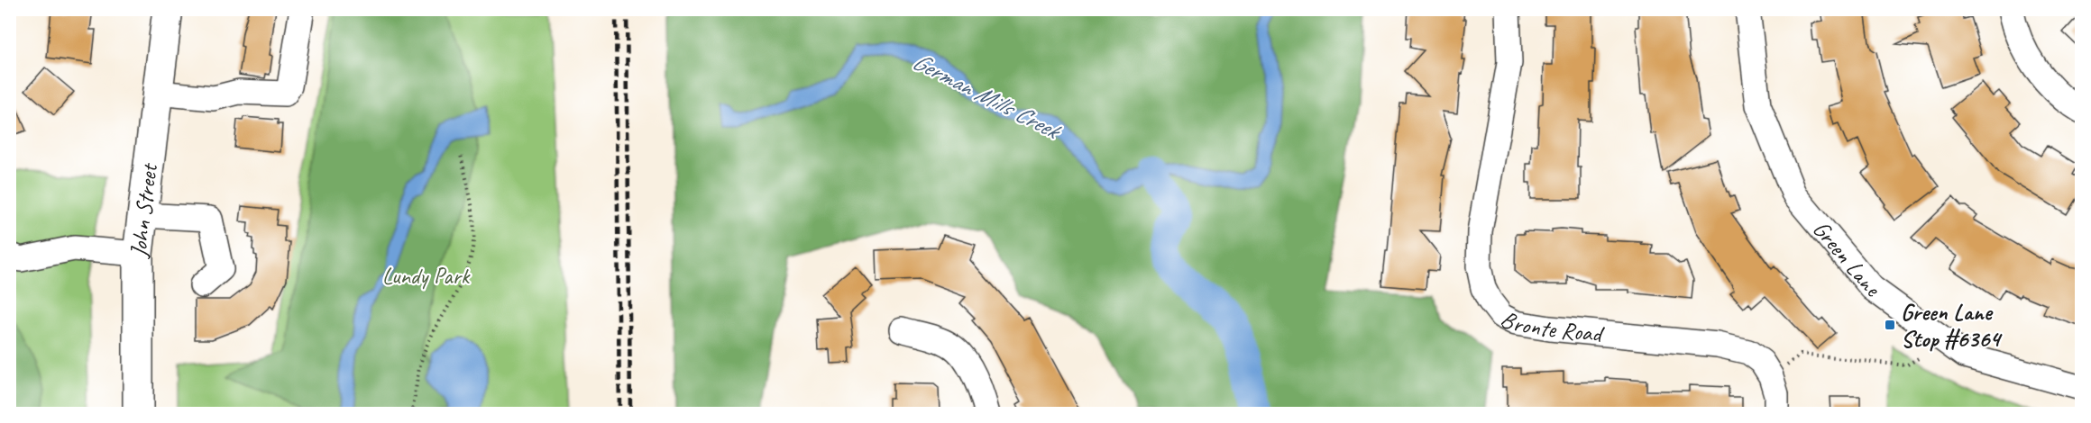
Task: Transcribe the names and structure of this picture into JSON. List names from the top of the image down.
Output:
{
  "streets": {
    "main road": ["John Street"],
    "street": ["Green Lane", "Bronte Road"]
  },
  "water": ["German Mills Creek"],
  "parks": ["Lundy Park"],
  "places": {
    "transit": ["Green Lane Stop #6364"]
  }
}
